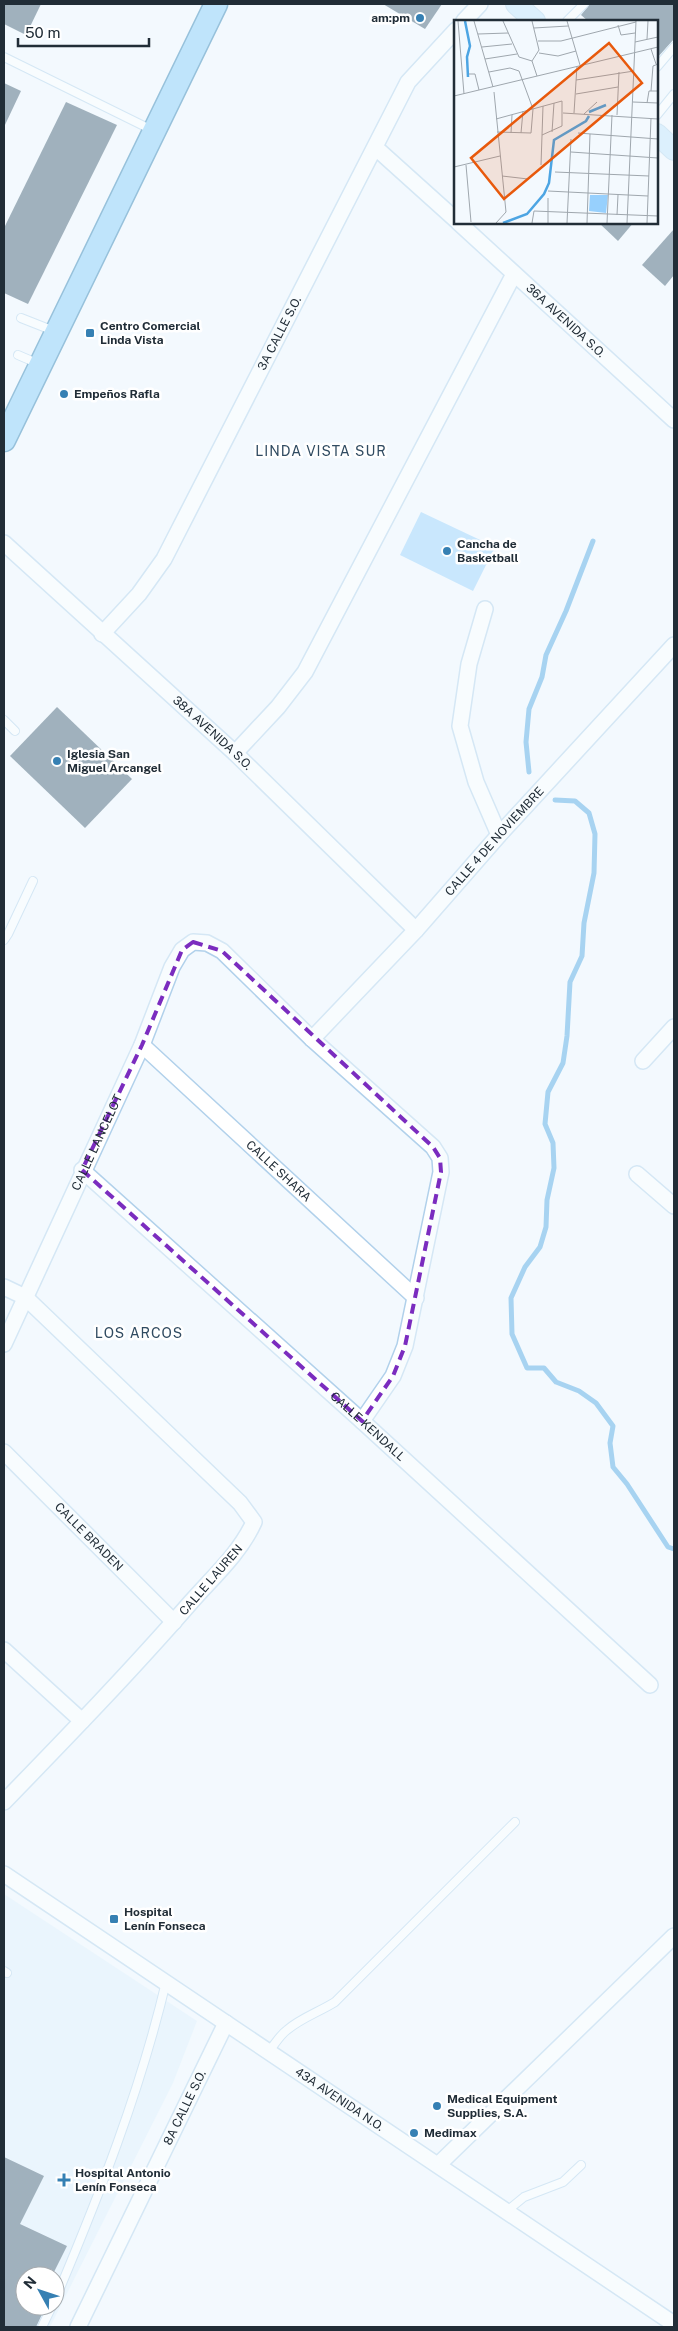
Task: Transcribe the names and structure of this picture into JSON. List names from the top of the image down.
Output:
{
  "streets": {
    "street": [
      "36A AVENIDA S.O.",
      "3A CALLE S.O.",
      "38A AVENIDA S.O.",
      "CALLE 4 DE NOVIEMBRE",
      "CALLE LANCELOT",
      "CALLE SHARA",
      "CALLE KENDALL",
      "CALLE BRADEN",
      "CALLE LAUREN",
      "43A AVENIDA N.O.",
      "8A CALLE S.O."
    ]
  },
  "crossings": [
    ["36A AVENIDA S.O.", "3A CALLE S.O."],
    ["3A CALLE S.O.", "38A AVENIDA S.O."],
    ["38A AVENIDA S.O.", "CALLE 4 DE NOVIEMBRE"],
    ["CALLE 4 DE NOVIEMBRE", "CALLE LANCELOT"],
    ["CALLE LANCELOT", "CALLE SHARA"],
    ["CALLE LANCELOT", "CALLE KENDALL"],
    ["CALLE LANCELOT", "CALLE LAUREN"],
    ["CALLE BRADEN", "CALLE LAUREN"],
    ["43A AVENIDA N.O.", "8A CALLE S.O."]
  ],
  "districts": ["LINDA VISTA SUR", "LOS ARCOS"],
  "places": {
    "other": [
      "am:pm",
      "Empeños Rafla",
      "Cancha de Basketball",
      "Iglesia San Miguel Arcangel",
      "Medical Equipment Supplies, S.A.",
      "Medimax"
    ],
    "transit": ["Centro Comercial Linda Vista", "Hospital Lenín Fonseca"],
    "health": ["Hospital Antonio Lenín Fonseca"]
  },
  "scale_bar": "50 m",
  "north": "top left"
}
